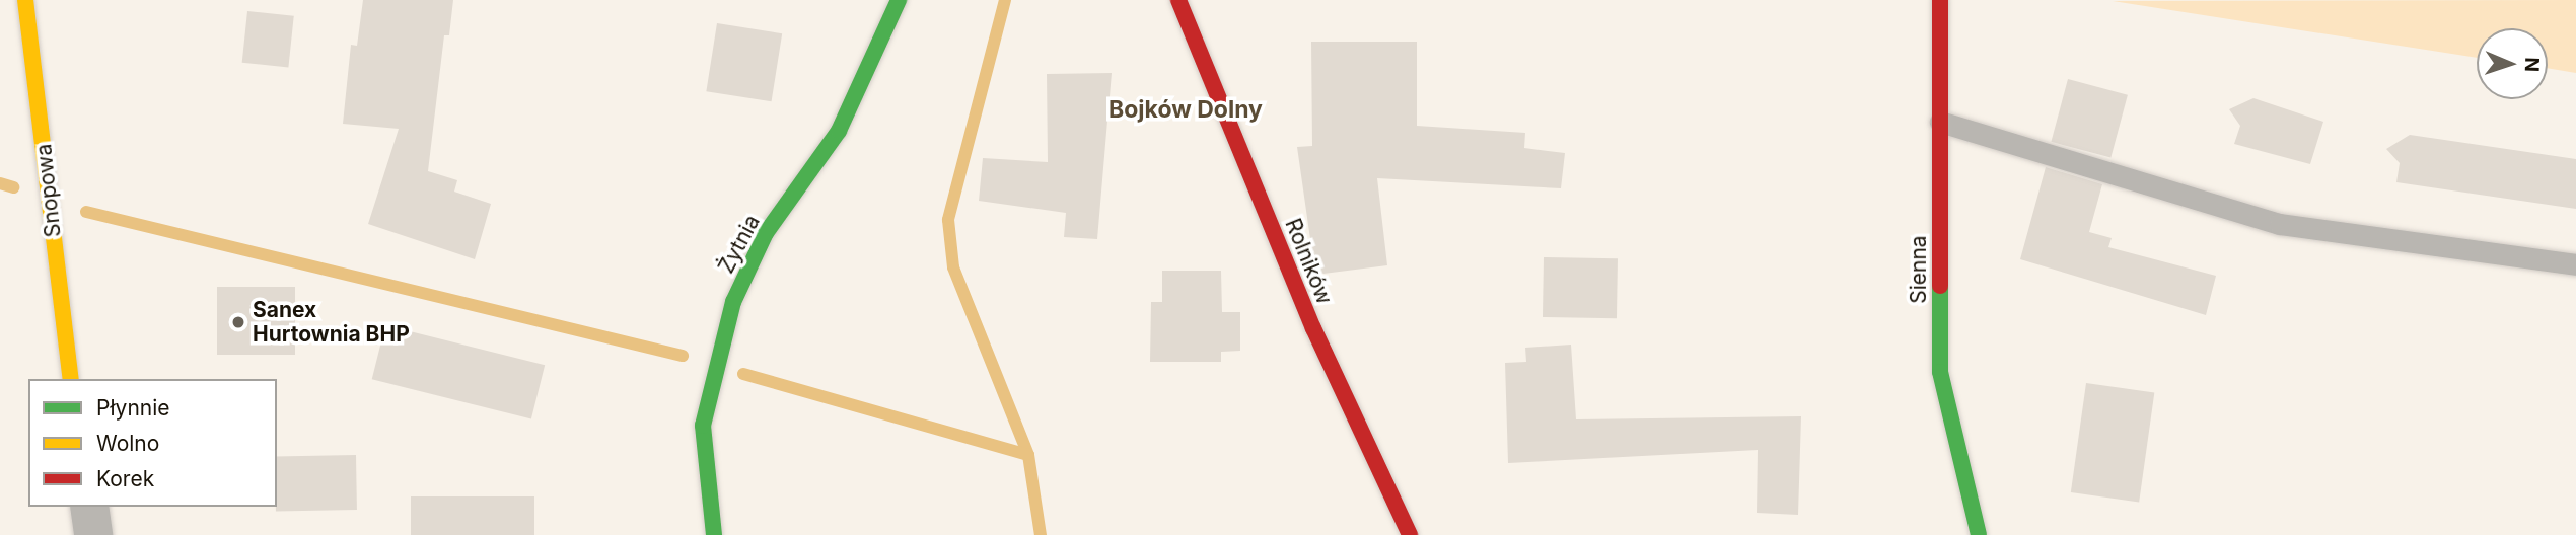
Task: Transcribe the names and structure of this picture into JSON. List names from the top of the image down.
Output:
{
  "streets": {
    "street": [
      "Snopowa",
      "Żytnia",
      "Rolników",
      "Sienna"
    ]
  },
  "districts": ["Bojków Dolny"],
  "places": ["Sanex Hurtownia BHP"],
  "legend": ["Płynnie", "Wolno", "Korek"],
  "north": "right"
}
